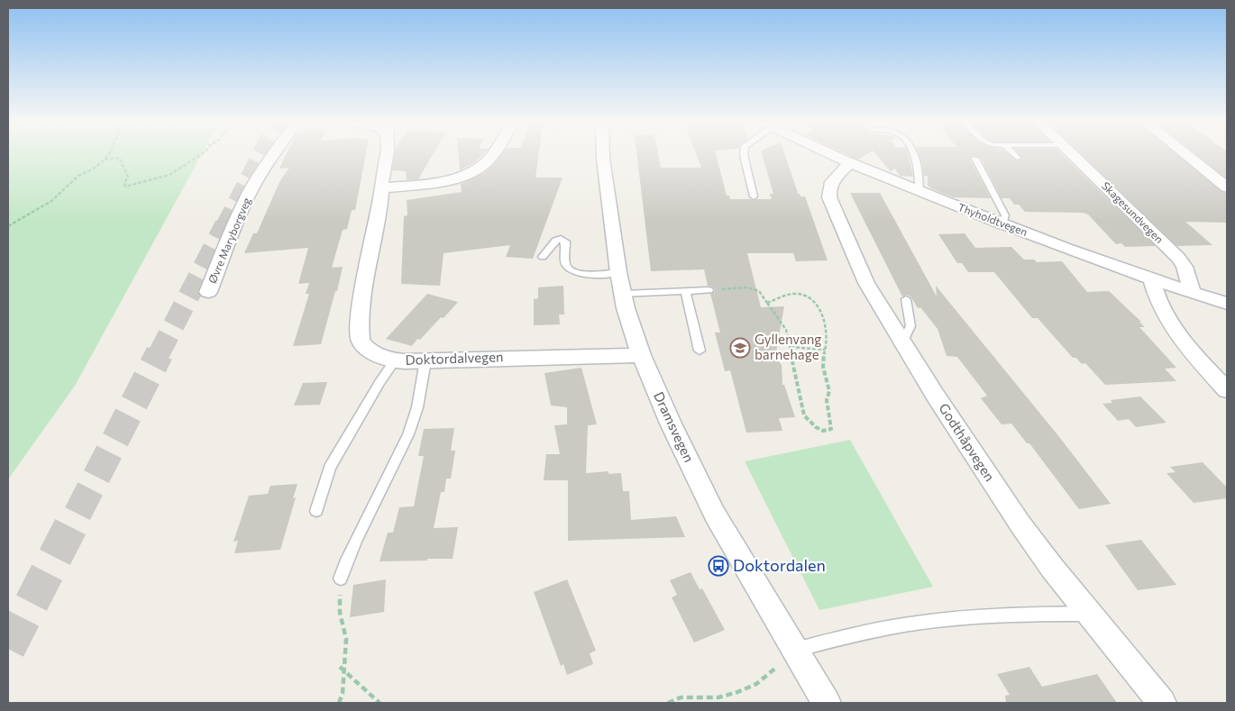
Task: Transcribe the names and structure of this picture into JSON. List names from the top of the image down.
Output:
{
  "streets": {
    "street": [
      "Skagesundvegen",
      "Thyholdtvegen",
      "Øvre Maryborgveg",
      "Doktordalvegen",
      "Dramsvegen",
      "Godthåpvegen"
    ]
  },
  "crossings": [
    ["Skagesundvegen", "Thyholdtvegen"],
    ["Thyholdtvegen", "Godthåpvegen"],
    ["Doktordalvegen", "Dramsvegen"]
  ],
  "places": {
    "school or university": ["Gyllenvang barnehage"],
    "bus stop": ["Doktordalen"]
  }
}
